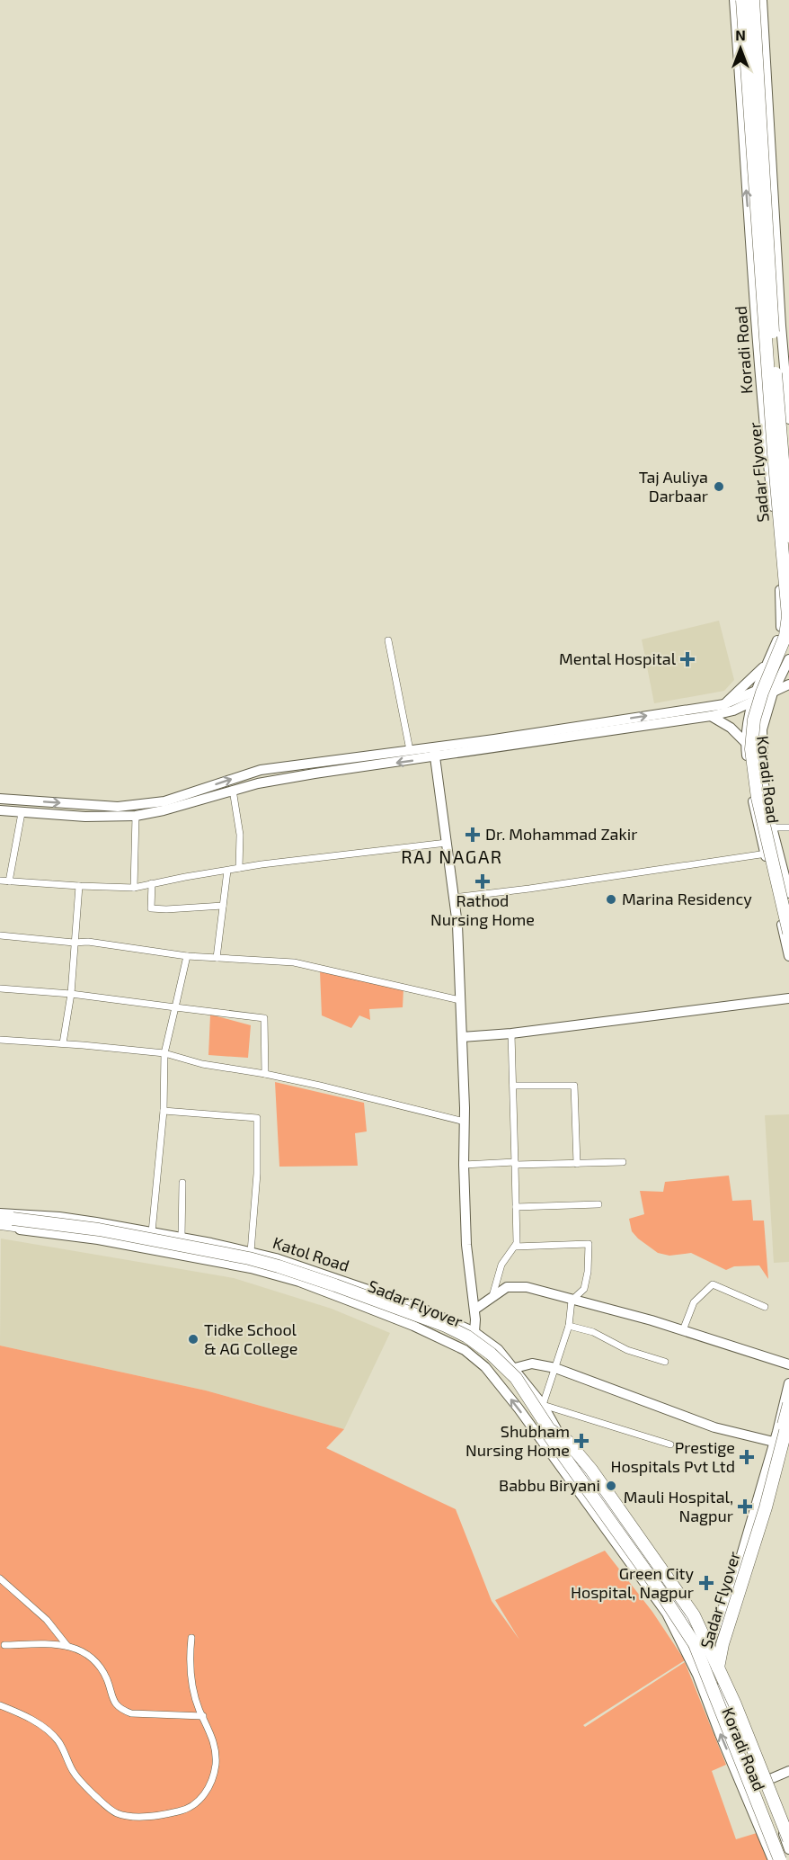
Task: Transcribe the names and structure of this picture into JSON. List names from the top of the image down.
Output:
{
  "streets": {
    "highway": ["Sadar Flyover"],
    "main road": ["Koradi Road", "Katol Road"]
  },
  "crossings": [
    ["Koradi Road", "Sadar Flyover"],
    ["Koradi Road", "Katol Road"],
    ["Sadar Flyover", "Katol Road"]
  ],
  "districts": ["RAJ NAGAR"],
  "places": {
    "other": [
      "Taj Auliya Darbaar",
      "Marina Residency",
      "Tidke School & AG College",
      "Babbu Biryani"
    ],
    "health": [
      "Mental Hospital",
      "Dr. Mohammad Zakir",
      "Rathod Nursing Home",
      "Shubham Nursing Home",
      "Prestige Hospitals Pvt Ltd",
      "Mauli Hospital, Nagpur",
      "Green City Hospital, Nagpur"
    ]
  },
  "north": "top"
}
